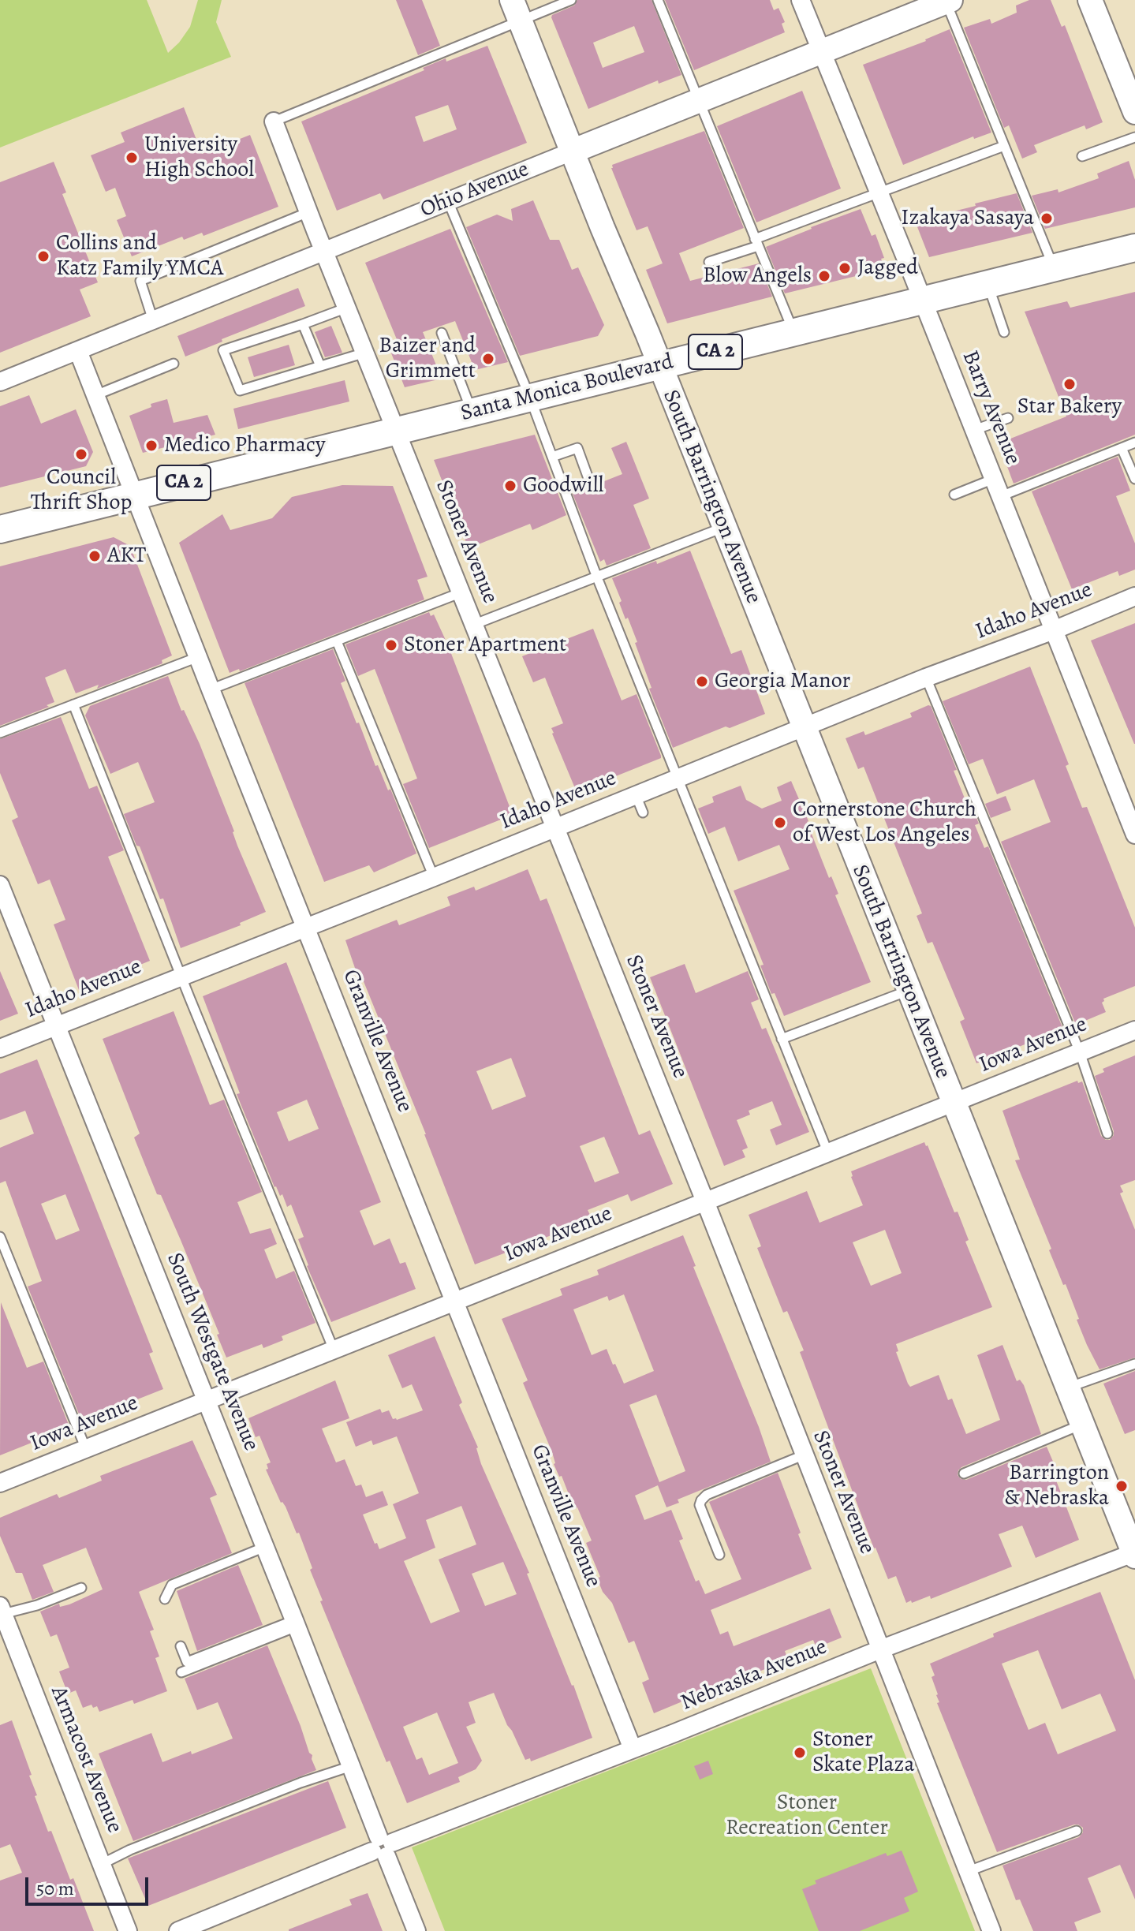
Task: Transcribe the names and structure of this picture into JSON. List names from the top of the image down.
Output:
{
  "streets": {
    "main road": ["CA 2", "Santa Monica Boulevard"],
    "street": [
      "Ohio Avenue",
      "Barry Avenue",
      "South Barrington Avenue",
      "Stoner Avenue",
      "Idaho Avenue",
      "Granville Avenue",
      "Iowa Avenue",
      "South Westgate Avenue",
      "Nebraska Avenue",
      "Armacost Avenue"
    ]
  },
  "crossings": [
    ["Ohio Avenue", "Barry Avenue"],
    ["Ohio Avenue", "South Barrington Avenue"],
    ["Ohio Avenue", "Stoner Avenue"],
    ["Ohio Avenue", "Granville Avenue"],
    ["Santa Monica Boulevard", "Barry Avenue"],
    ["Santa Monica Boulevard", "South Barrington Avenue"],
    ["Santa Monica Boulevard", "Stoner Avenue"],
    ["Santa Monica Boulevard", "Granville Avenue"],
    ["Barry Avenue", "Idaho Avenue"],
    ["South Barrington Avenue", "Idaho Avenue"],
    ["South Barrington Avenue", "Iowa Avenue"],
    ["South Barrington Avenue", "Nebraska Avenue"],
    ["Stoner Avenue", "Idaho Avenue"],
    ["Stoner Avenue", "Iowa Avenue"],
    ["Stoner Avenue", "Nebraska Avenue"],
    ["Idaho Avenue", "Granville Avenue"],
    ["Idaho Avenue", "South Westgate Avenue"],
    ["Granville Avenue", "Iowa Avenue"],
    ["Granville Avenue", "Nebraska Avenue"],
    ["Iowa Avenue", "South Westgate Avenue"],
    ["South Westgate Avenue", "Nebraska Avenue"]
  ],
  "parks": ["Stoner Recreation Center"],
  "places": [
    "University High School",
    "Izakaya Sasaya",
    "Collins and Katz Family YMCA",
    "Jagged",
    "Blow Angels",
    "Baizer and Grimmett",
    "Star Bakery",
    "Medico Pharmacy",
    "Council Thrift Shop",
    "Goodwill",
    "AKT",
    "Stoner Apartment",
    "Georgia Manor",
    "Cornerstone Church of West Los Angeles",
    "Barrington & Nebraska",
    "Stoner Skate Plaza"
  ],
  "scale_bar": "50 m"
}
